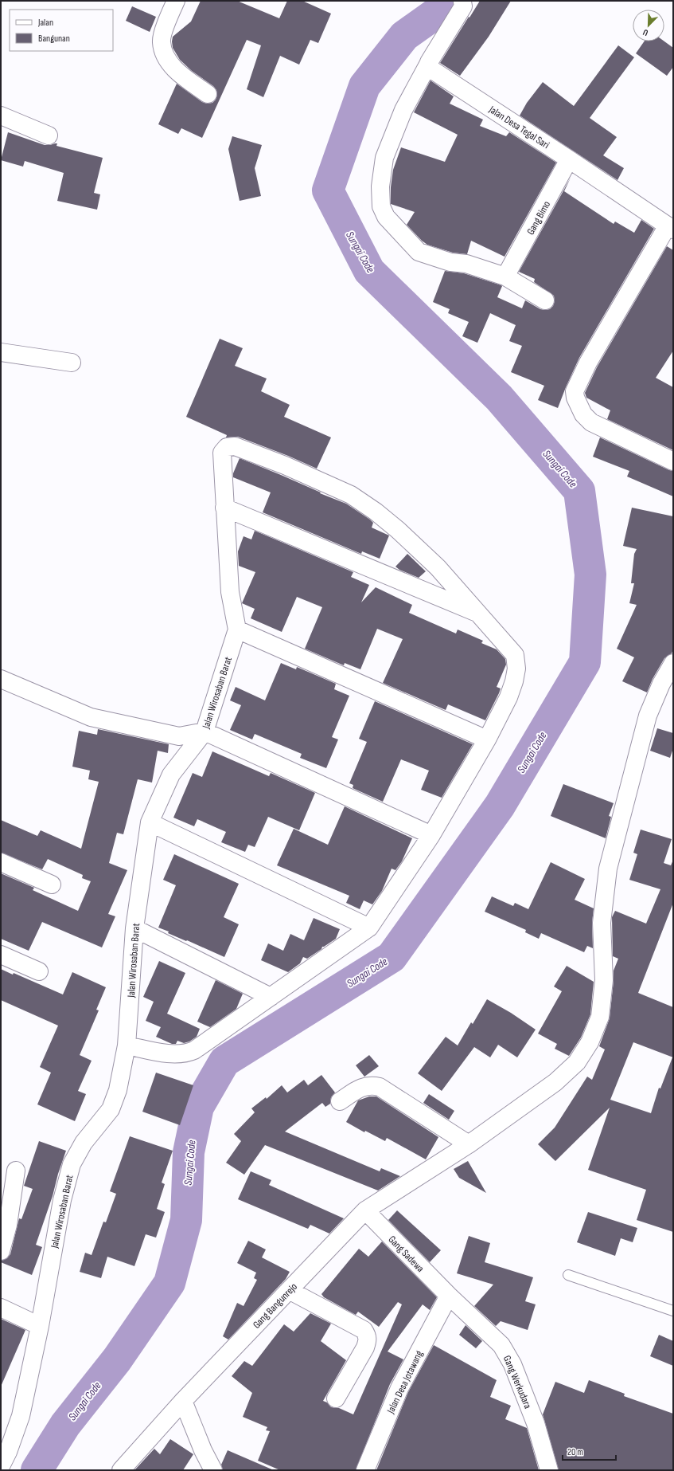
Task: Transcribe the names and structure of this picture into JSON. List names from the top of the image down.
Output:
{
  "streets": {
    "street": [
      "Jalan Desa Tegal Sari",
      "Gang Bimo",
      "Jalan Wirosaban Barat",
      "Gang Sadewa",
      "Gang Bangunrejo",
      "Jalan Desa Jotawang",
      "Gang Werkudara"
    ]
  },
  "crossings": [
    ["Jalan Desa Tegal Sari", "Gang Bimo"],
    ["Gang Sadewa", "Gang Bangunrejo"],
    ["Gang Sadewa", "Jalan Desa Jotawang"],
    ["Gang Sadewa", "Gang Werkudara"],
    ["Jalan Desa Jotawang", "Gang Werkudara"]
  ],
  "water": ["Sungai Code"],
  "legend": ["Jalan", "Bangunan"],
  "scale_bar": "20 m",
  "north": "bottom left"
}
